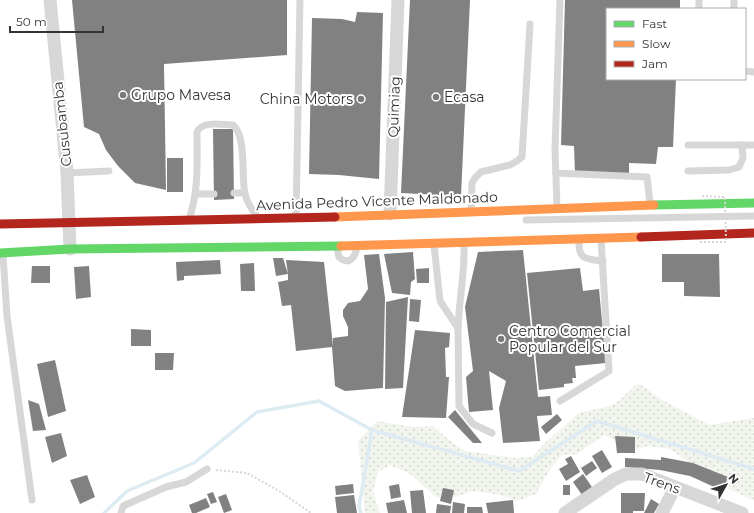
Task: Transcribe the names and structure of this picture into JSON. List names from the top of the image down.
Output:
{
  "streets": {
    "main road": ["Avenida Pedro Vicente Maldonado"],
    "street": ["Quimiag", "Cusubamba", "Trens"]
  },
  "crossings": [
    ["Quimiag", "Avenida Pedro Vicente Maldonado"],
    ["Cusubamba", "Avenida Pedro Vicente Maldonado"]
  ],
  "places": [
    "Grupo Mavesa",
    "Ecasa",
    "China Motors",
    "Centro Comercial Popular del Sur"
  ],
  "legend": ["Fast", "Slow", "Jam"],
  "scale_bar": "50 m",
  "north": "top right"
}
